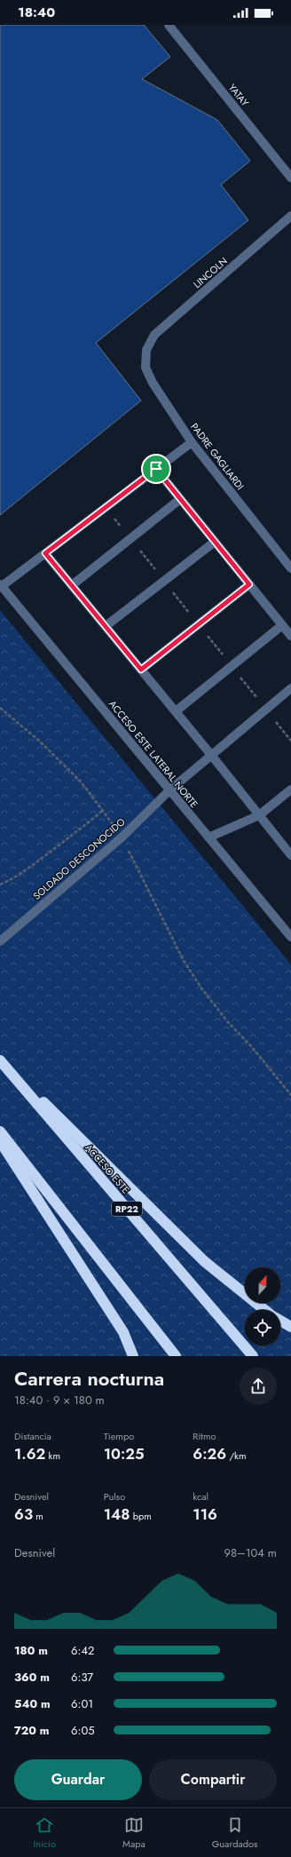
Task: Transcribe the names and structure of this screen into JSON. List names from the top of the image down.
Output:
{
  "streets": {
    "highway": ["ACCESO ESTE", "RP22"],
    "street": [
      "YATAY",
      "LINCOLN",
      "PADRE GAGLIARDI",
      "ACCESO ESTE LATERAL NORTE",
      "SOLDADO DESCONOCIDO"
    ]
  },
  "crossings": [
    ["LINCOLN", "PADRE GAGLIARDI"],
    ["ACCESO ESTE LATERAL NORTE", "SOLDADO DESCONOCIDO"]
  ],
  "north": "top",
  "page": {
    "status": "18:40",
    "heading": ["Carrera nocturna", "18:40 · 9 × 180 m"],
    "stats": [
      ["Distancia", "1.62 km"],
      ["Tiempo", "10:25"],
      ["Ritmo", "6:26 /km"],
      ["Desnivel", "63 m"],
      ["Pulso", "148 bpm"],
      ["kcal", "116"]
    ],
    "chart": ["Desnivel", "98–104 m"],
    "list": [
      {
        "name": "180 m",
        "note": "6:42"
      },
      {
        "name": "360 m",
        "note": "6:37"
      },
      {
        "name": "540 m",
        "note": "6:01"
      },
      {
        "name": "720 m",
        "note": "6:05"
      }
    ],
    "buttons": ["Guardar", "Compartir"],
    "tabs": ["Inicio", "Mapa", "Guardados"]
  }
}
